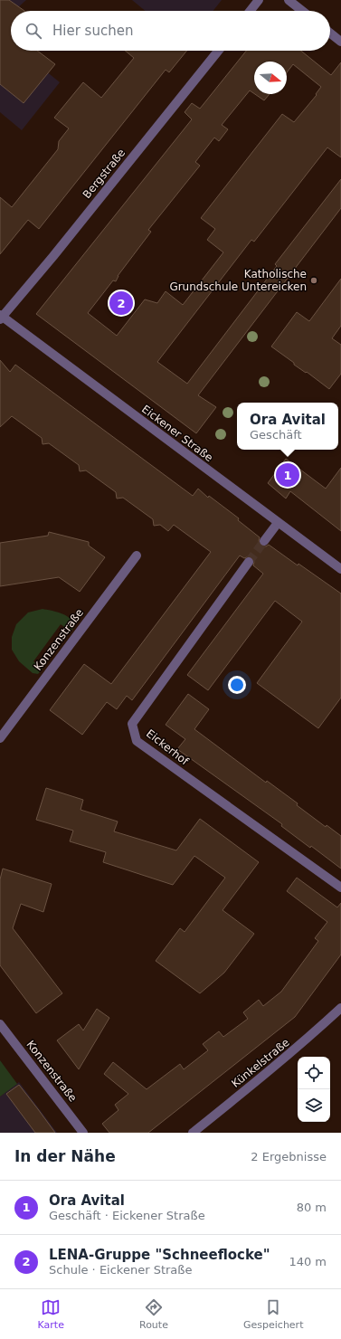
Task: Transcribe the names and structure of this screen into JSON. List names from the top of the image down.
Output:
{
  "streets": {
    "street": [
      "Bergstraße",
      "Eickener Straße",
      "Konzenstraße",
      "Eickerhof",
      "Künkelstraße"
    ]
  },
  "crossings": [
    ["Bergstraße", "Eickener Straße"]
  ],
  "places": ["Katholische Grundschule Untereicken"],
  "north": "right",
  "page": {
    "search": "Hier suchen",
    "pins": ["2", "1"],
    "popup": ["Ora Avital", "Geschäft"],
    "heading": ["In der Nähe", "2 Ergebnisse"],
    "list": [
      {
        "mark": "1",
        "name": "Ora Avital",
        "note": "Geschäft · Eickener Straße",
        "value": "80 m"
      },
      {
        "mark": "2",
        "name": "LENA-Gruppe \"Schneeflocke\"",
        "note": "Schule · Eickener Straße",
        "value": "140 m"
      }
    ],
    "nav": ["Karte", "Route", "Gespeichert"]
  }
}
